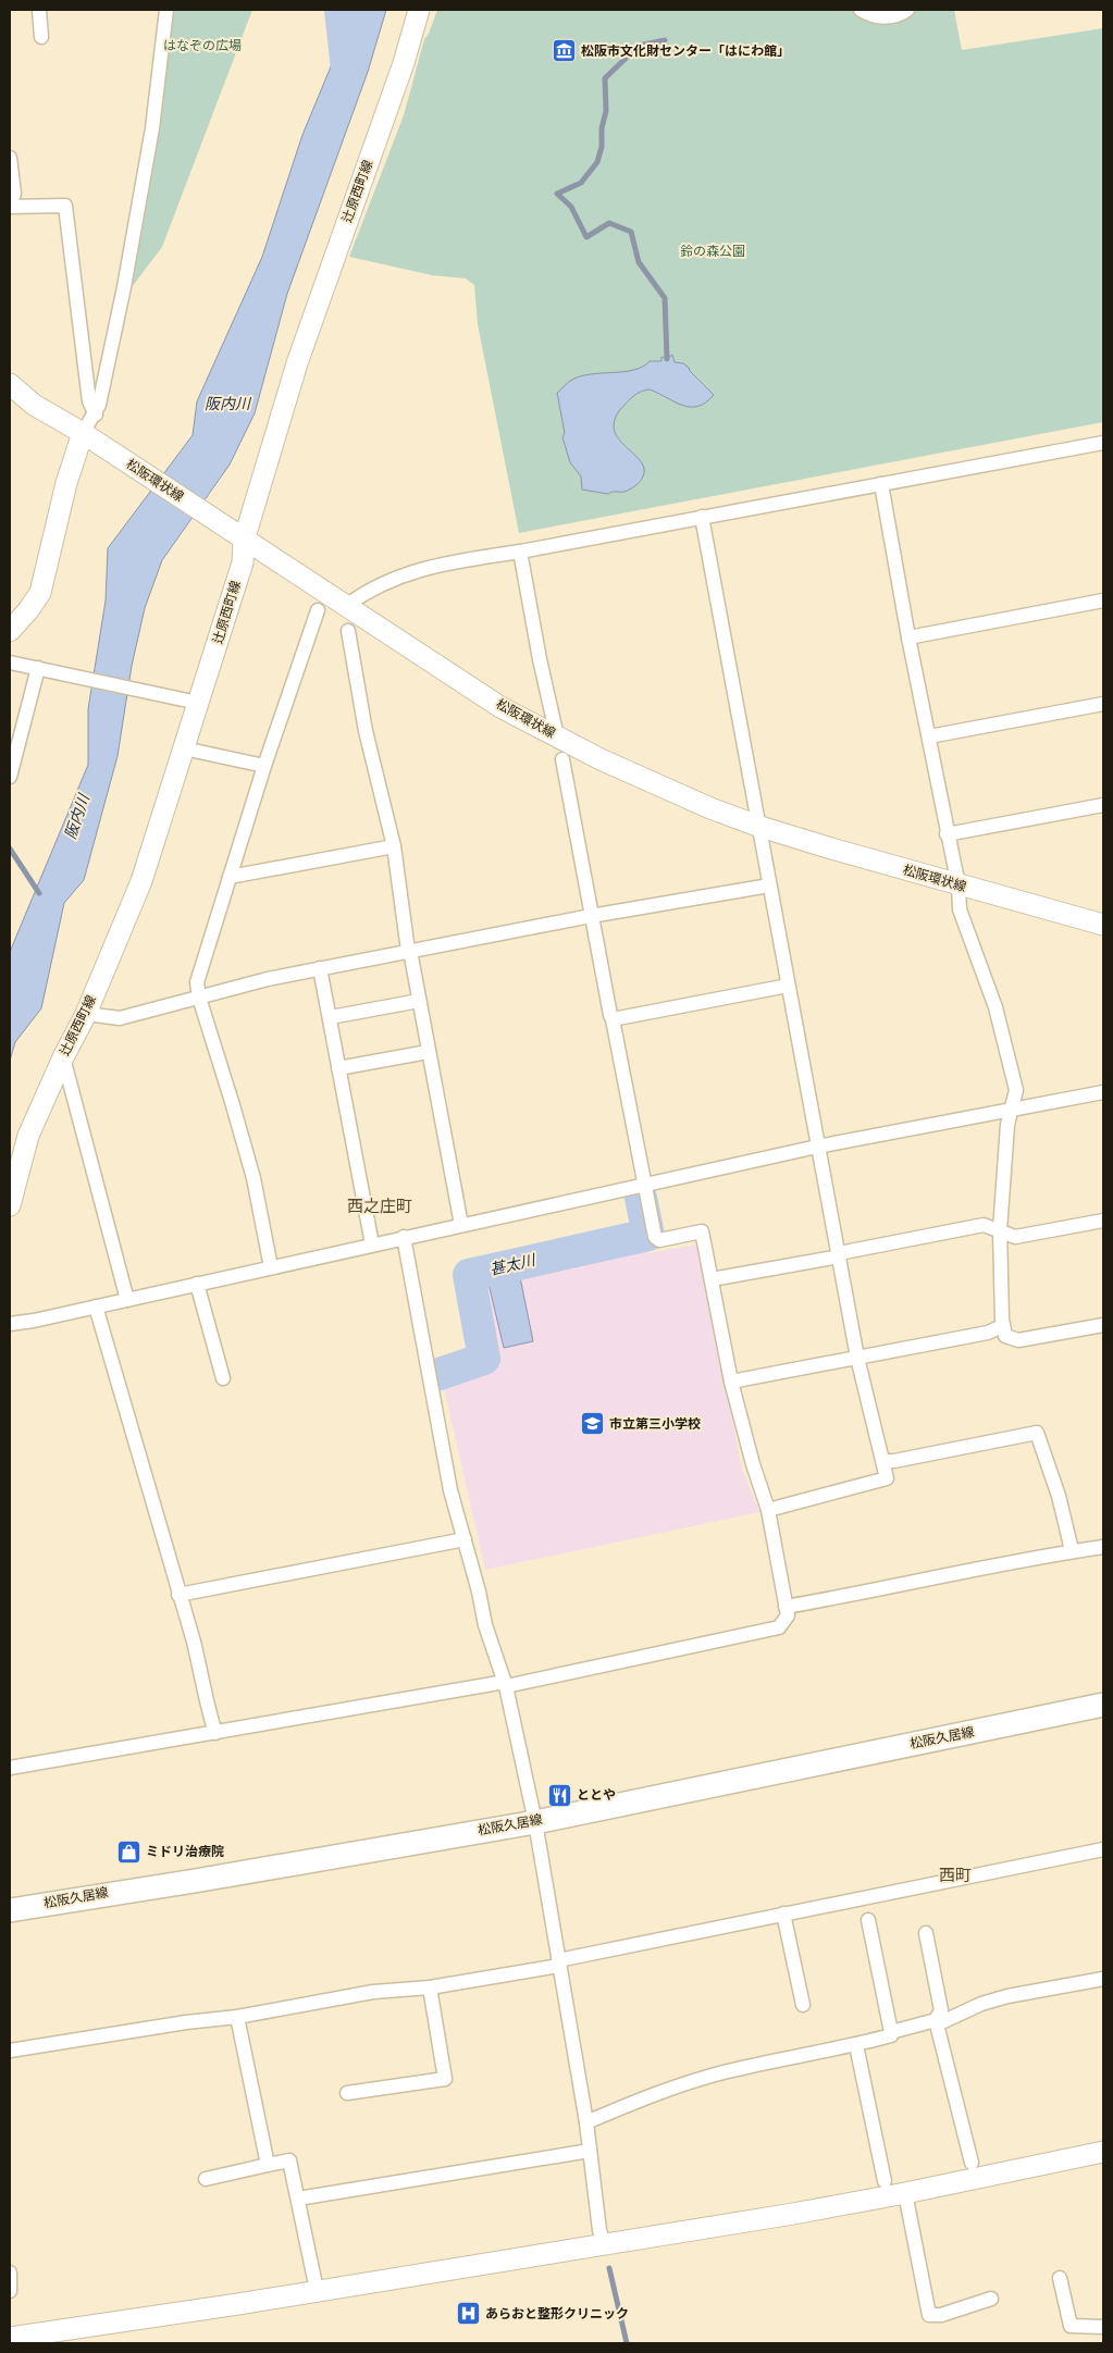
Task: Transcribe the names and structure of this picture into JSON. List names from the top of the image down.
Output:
{
  "streets": {
    "main road": ["辻原西町線", "松阪環状線", "松阪久居線"]
  },
  "crossings": [
    ["辻原西町線", "松阪環状線"]
  ],
  "districts": ["西之庄町", "西町"],
  "water": ["阪内川", "甚太川"],
  "parks": ["はなぞの広場", "鈴の森公園"],
  "places": {
    "museum": ["松阪市文化財センター「はにわ館」"],
    "school or university": ["市立第三小学校"],
    "restaurant": ["ととや"],
    "shop": ["ミドリ治療院"],
    "hospital": ["あらおと整形クリニック"]
  }
}
